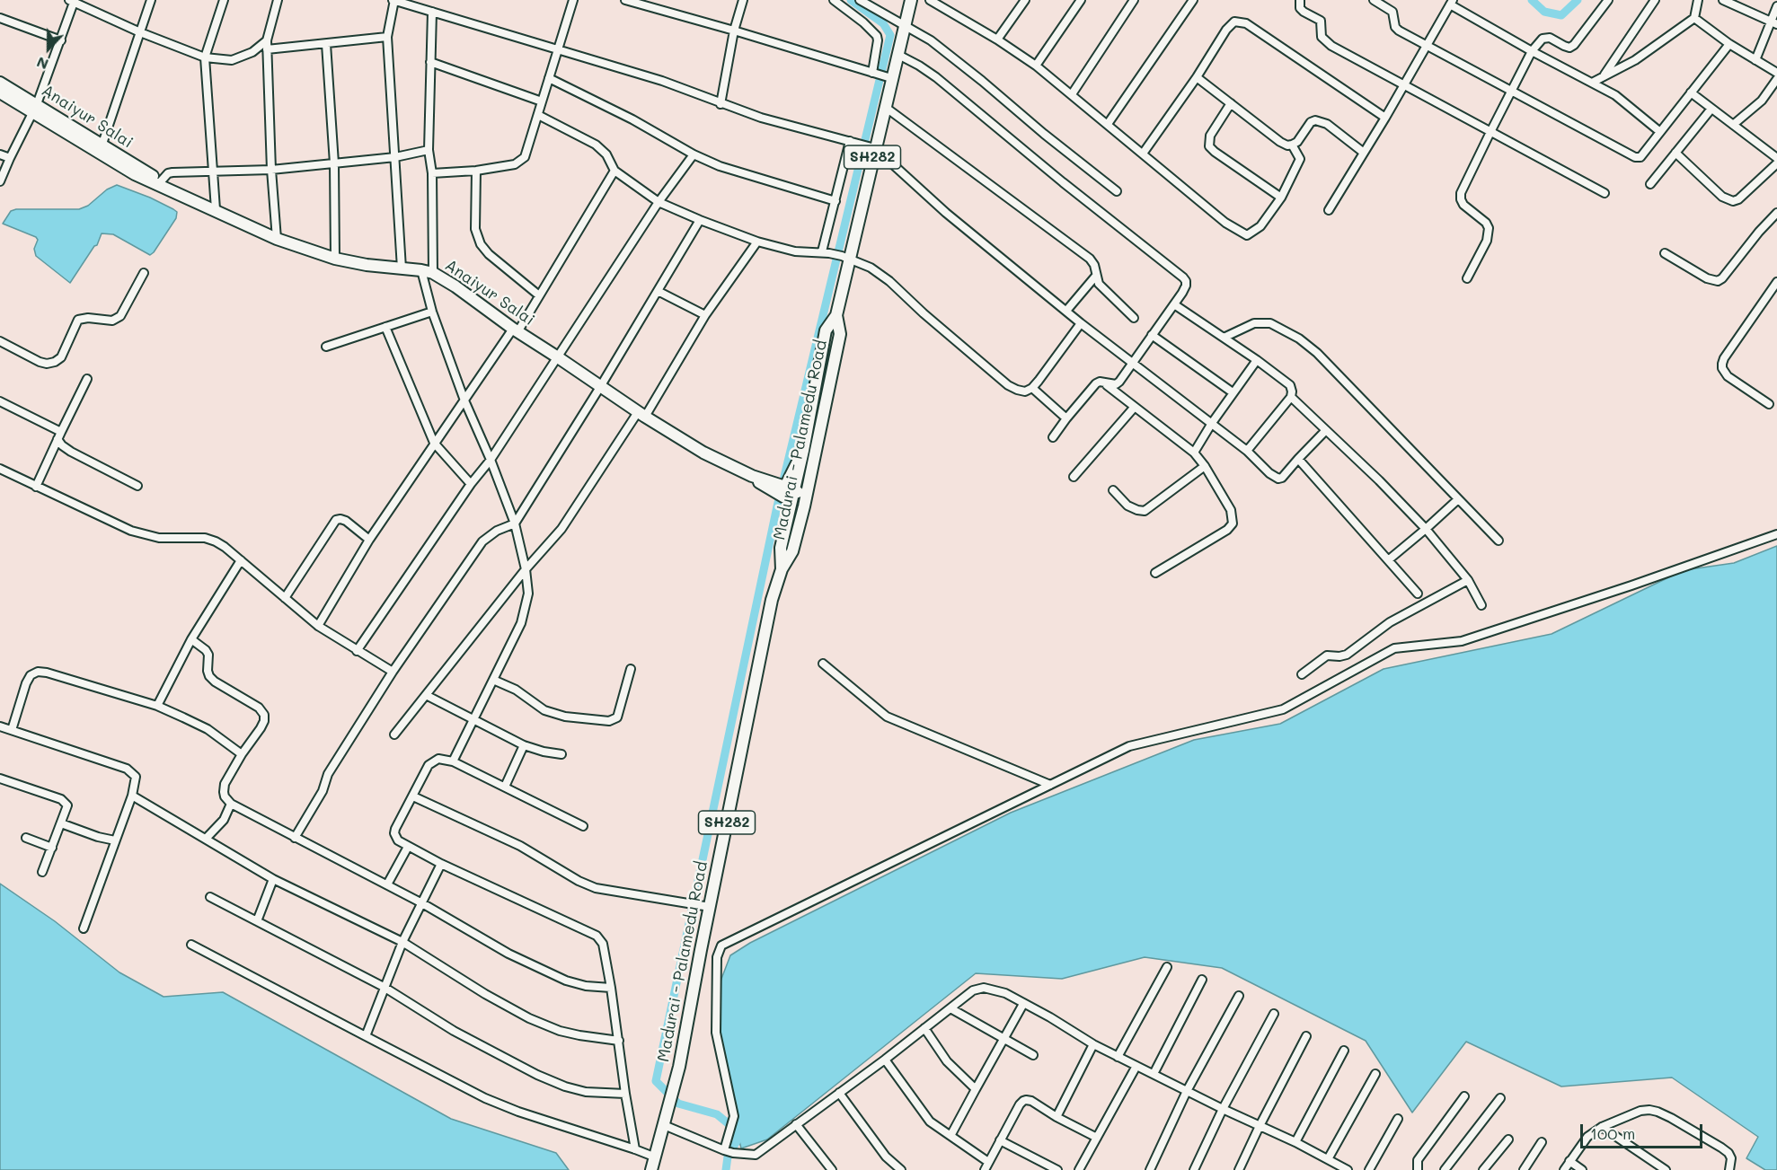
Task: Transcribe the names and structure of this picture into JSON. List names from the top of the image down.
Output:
{
  "streets": {
    "main road": ["Anaiyur Salai", "SH282", "Madurai - Palamedu Road"]
  },
  "crossings": [
    ["Anaiyur Salai", "Madurai - Palamedu Road"]
  ],
  "scale_bar": "100 m",
  "north": "bottom"
}
